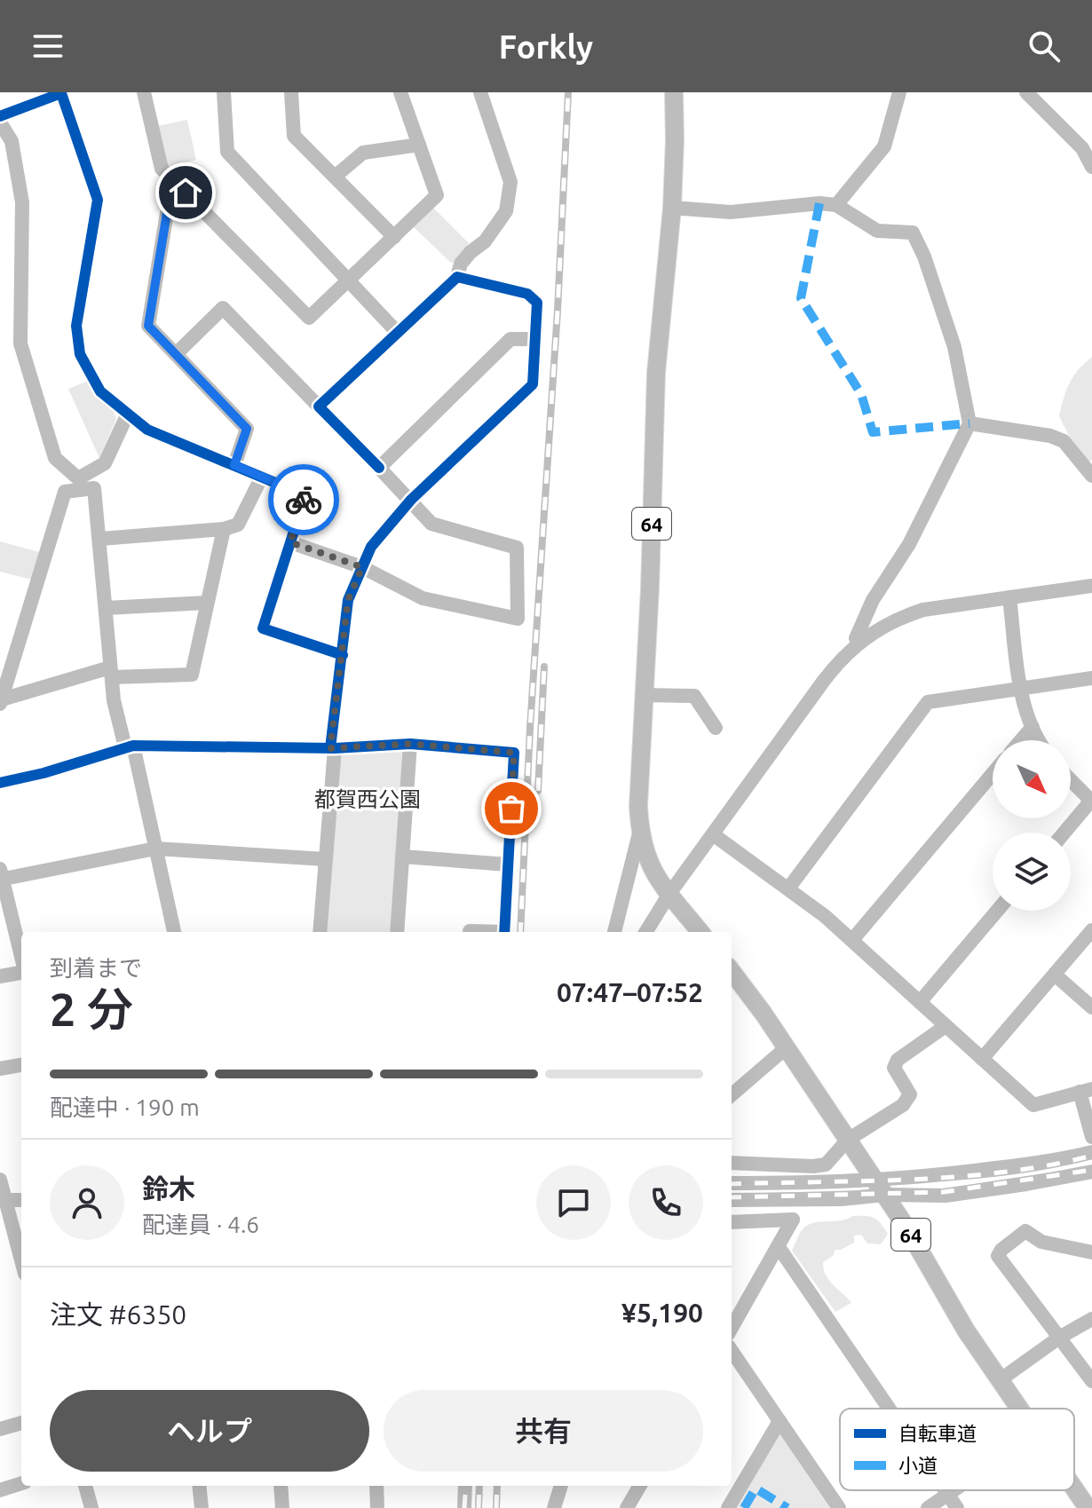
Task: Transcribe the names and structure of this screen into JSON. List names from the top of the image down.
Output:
{
  "streets": {
    "main road": ["64"]
  },
  "parks": ["都賀西公園"],
  "legend": ["自転車道", "小道"],
  "north": "bottom right",
  "page": {
    "header": "Forkly",
    "heading": ["2 分", "到着まで", "07:47–07:52"],
    "panel": [
      "鈴木",
      "配達員 · 4.6",
      "注文 #6350",
      "¥5,190"
    ],
    "bar": "配達中 · 190 m",
    "buttons": ["ヘルプ", "共有"]
  }
}
